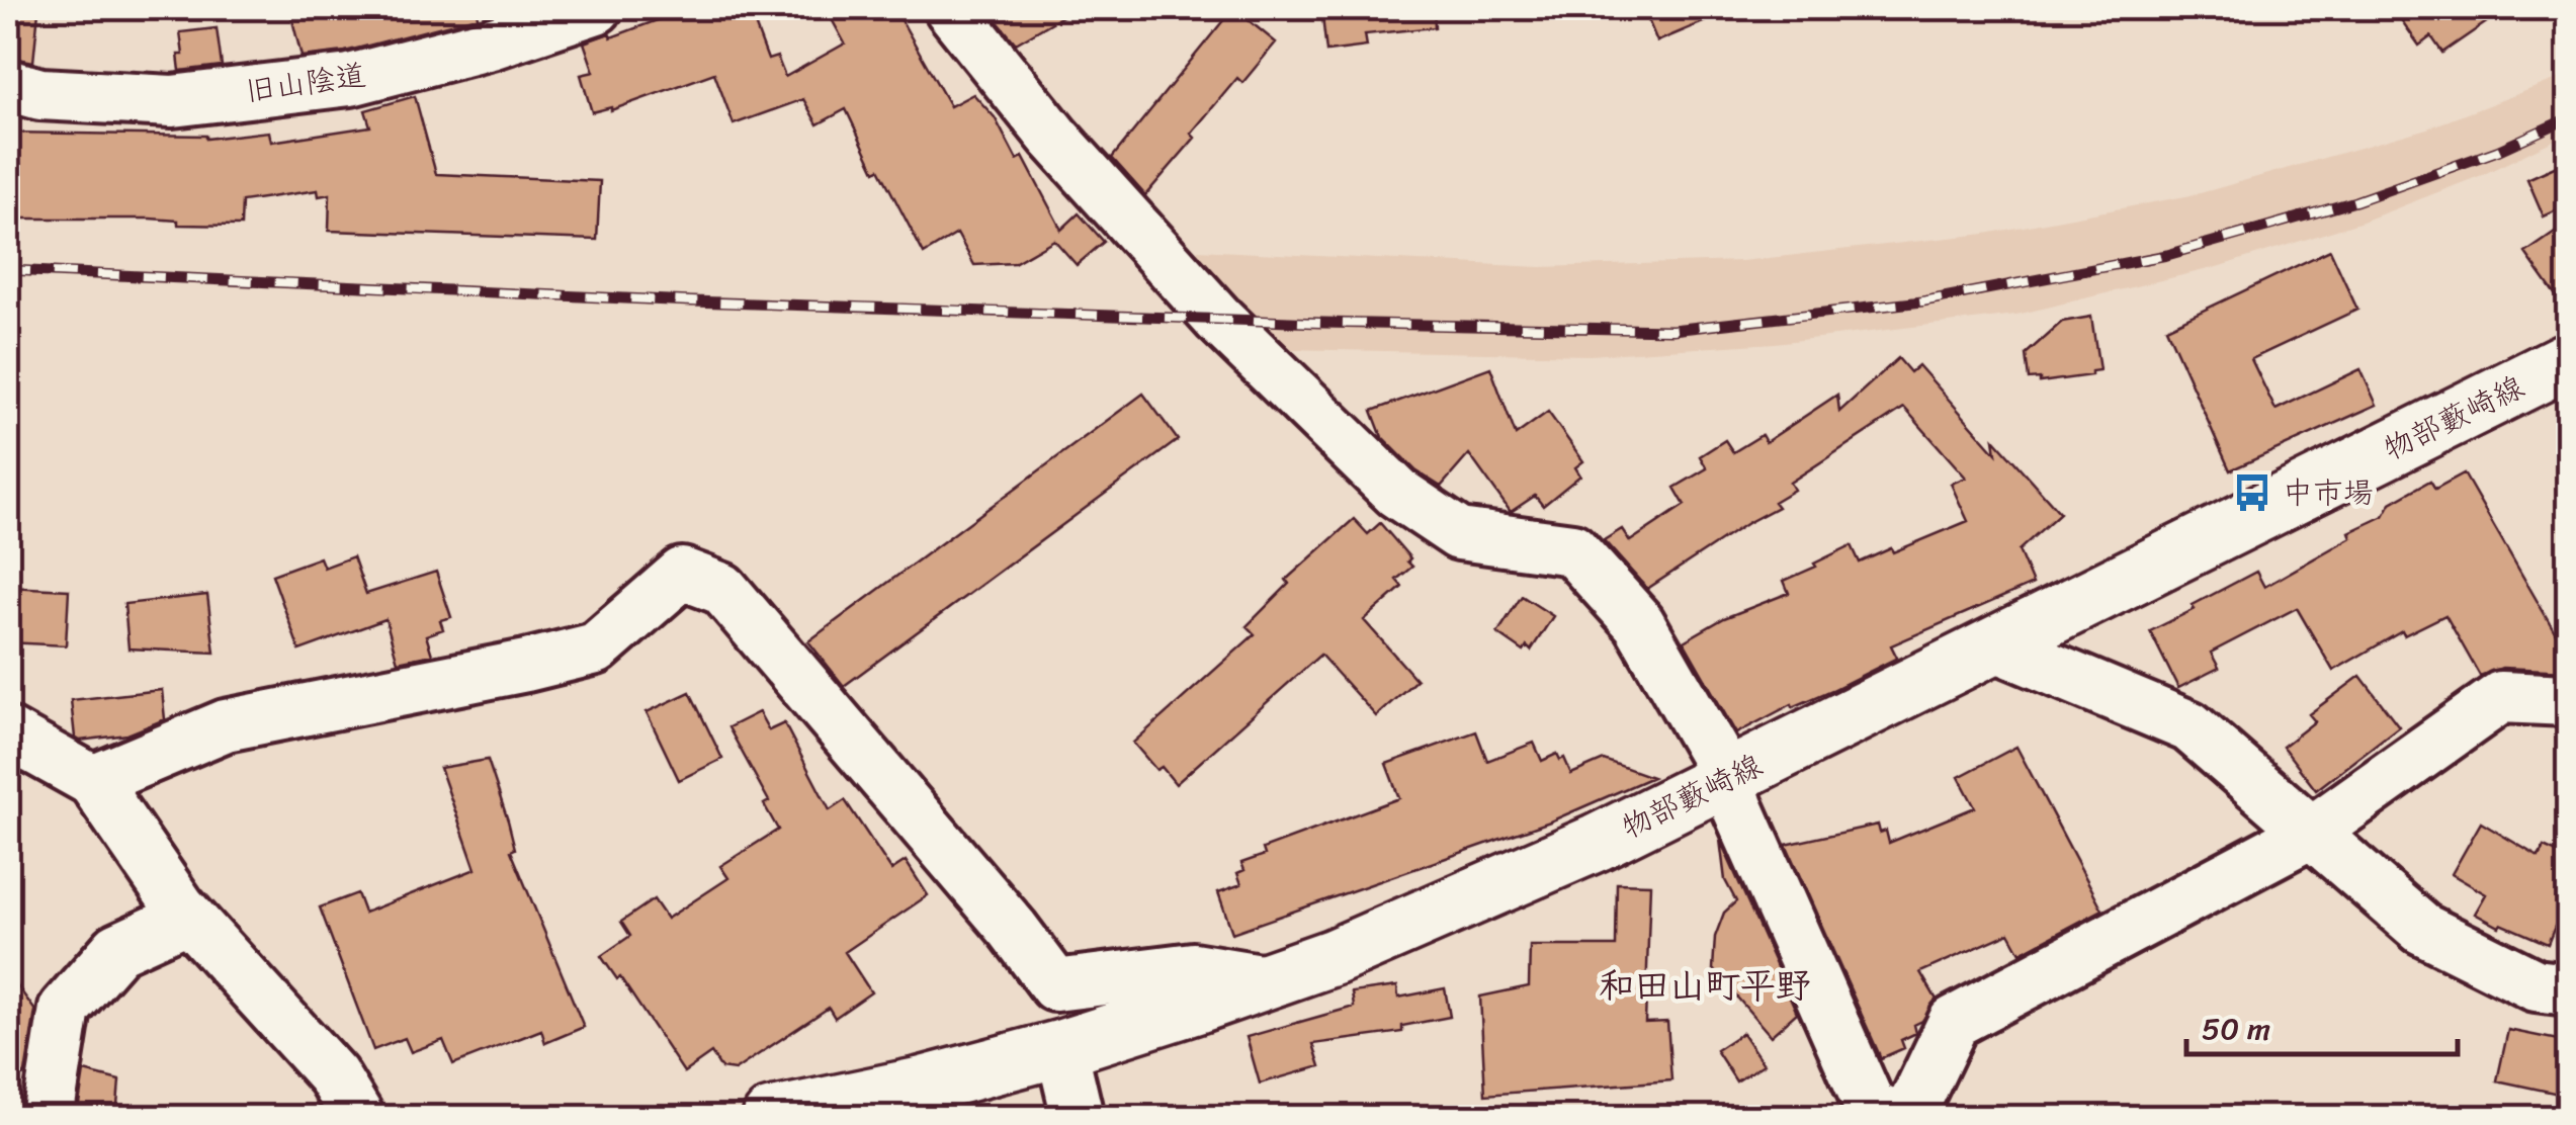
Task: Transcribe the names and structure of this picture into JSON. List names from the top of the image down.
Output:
{
  "streets": {
    "main road": ["物部藪崎線"],
    "street": ["旧山陰道"]
  },
  "districts": ["和田山町平野"],
  "places": {
    "bus stop": ["中市場"]
  },
  "scale_bar": "50 m"
}
